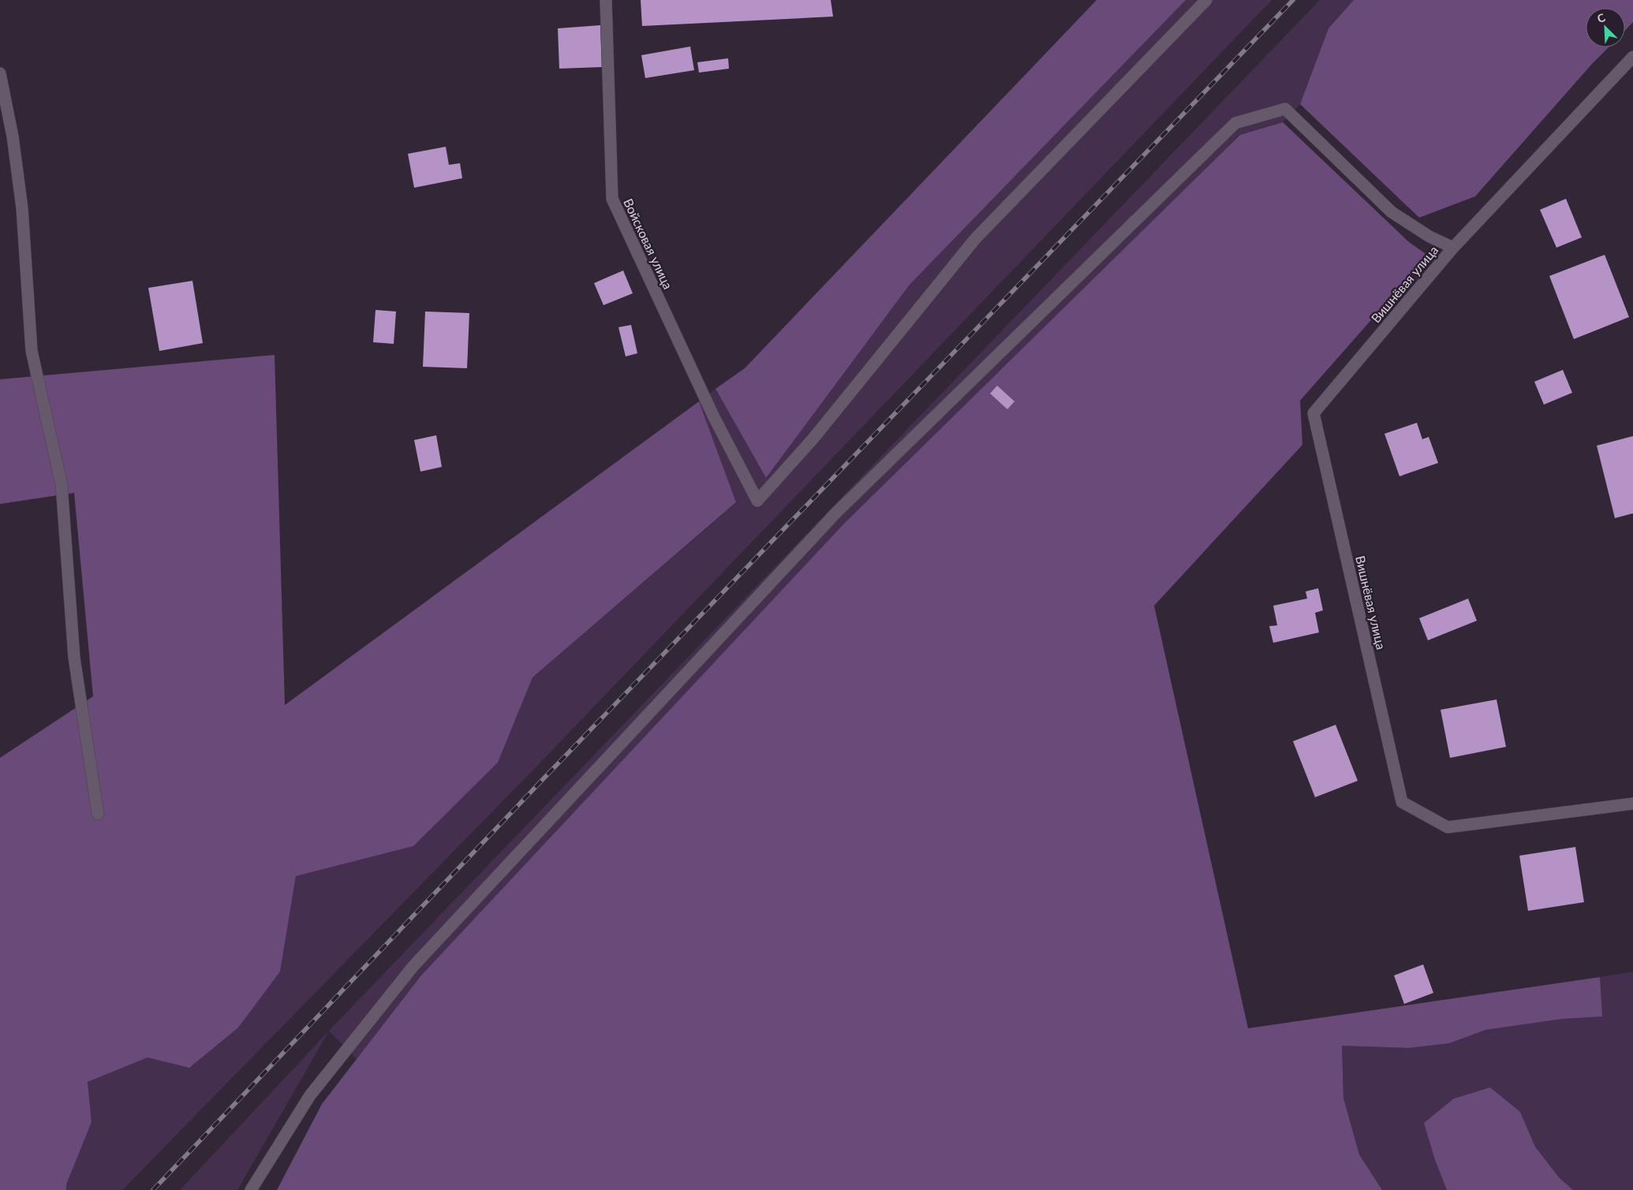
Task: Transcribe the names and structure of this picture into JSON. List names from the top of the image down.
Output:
{
  "streets": {
    "street": ["Войсковая улица", "Вишнёвая улица"]
  },
  "north": "top left"
}
